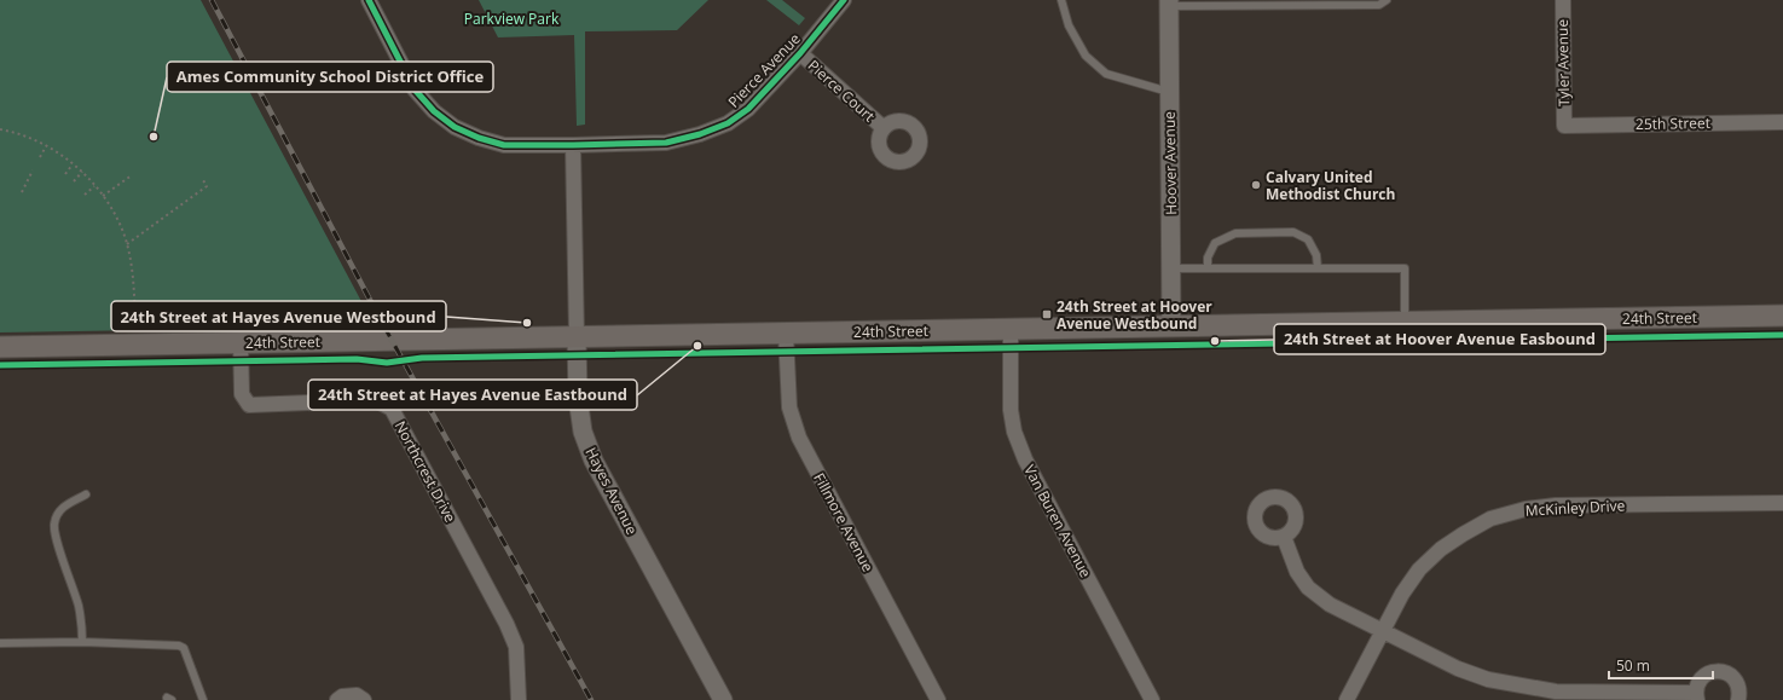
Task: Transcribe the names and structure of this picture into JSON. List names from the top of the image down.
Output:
{
  "streets": {
    "main road": ["24th Street"],
    "street": [
      "Tyler Avenue",
      "Pierce Avenue",
      "Pierce Court",
      "25th Street",
      "Hoover Avenue",
      "Northcrest Drive",
      "Hayes Avenue",
      "McKinley Drive",
      "Van Buren Avenue",
      "Fillmore Avenue"
    ]
  },
  "crossings": [
    ["Tyler Avenue", "25th Street"],
    ["Pierce Avenue", "Pierce Court"],
    ["Pierce Avenue", "Hayes Avenue"],
    ["Hoover Avenue", "24th Street"],
    ["24th Street", "Northcrest Drive"],
    ["24th Street", "Hayes Avenue"],
    ["24th Street", "Van Buren Avenue"],
    ["24th Street", "Fillmore Avenue"]
  ],
  "parks": ["Parkview Park"],
  "places": {
    "other": [
      "Ames Community School District Office",
      "Calvary United Methodist Church",
      "24th Street at Hayes Avenue Westbound",
      "24th Street at Hoover Avenue Easbound",
      "24th Street at Hayes Avenue Eastbound"
    ],
    "transit": ["24th Street at Hoover Avenue Westbound"]
  },
  "scale_bar": "50 m"
}
